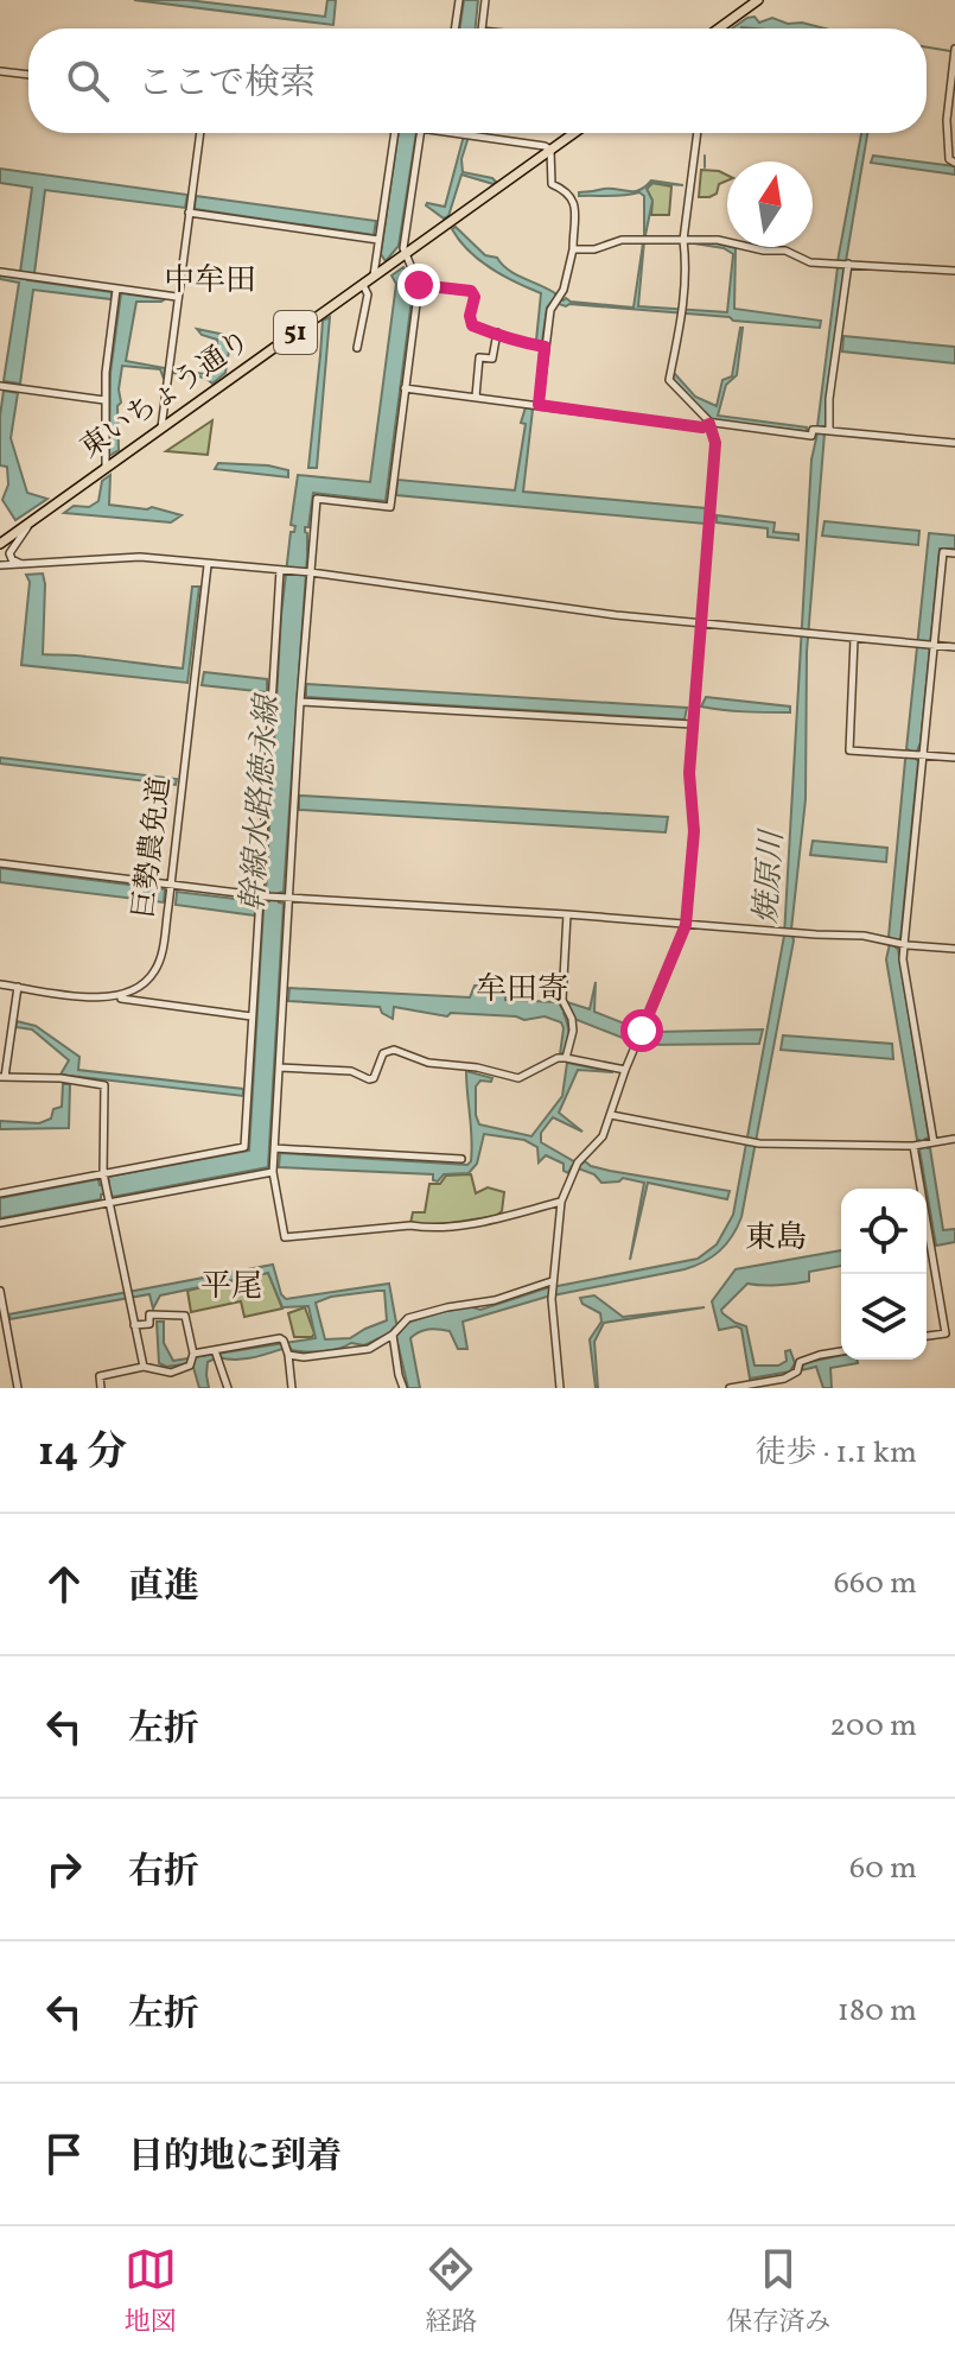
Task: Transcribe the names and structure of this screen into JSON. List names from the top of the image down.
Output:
{
  "streets": {
    "main road": ["51", "東いちょう通り"],
    "street": ["巨勢農免道"]
  },
  "districts": [
    "中牟田",
    "牟田寄",
    "東島",
    "平尾"
  ],
  "water": ["幹線水路徳永線", "焼原川"],
  "north": "top",
  "page": {
    "search": "ここで検索",
    "heading": ["14 分", "徒歩 · 1.1 km"],
    "list": [
      ["直進", "660 m"],
      ["左折", "200 m"],
      ["右折", "60 m"],
      ["左折", "180 m"],
      "目的地に到着"
    ],
    "nav": ["地図", "経路", "保存済み"]
  }
}
